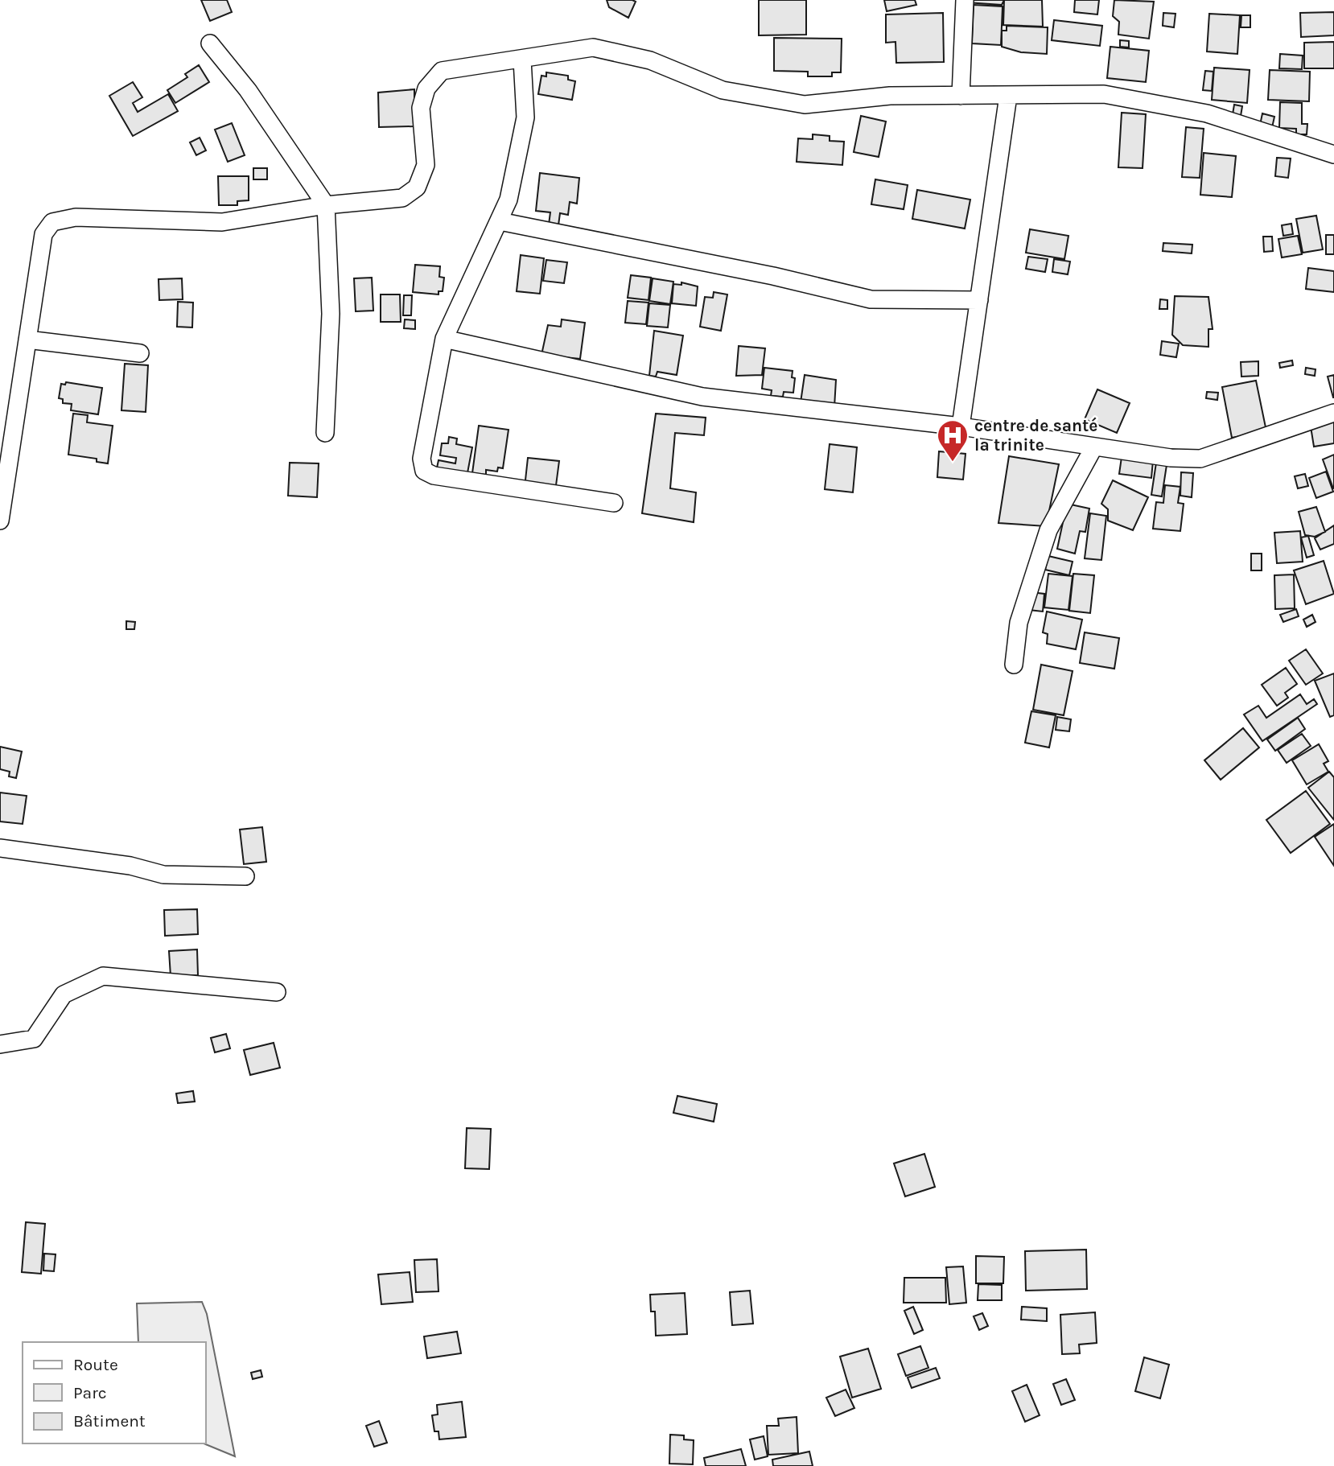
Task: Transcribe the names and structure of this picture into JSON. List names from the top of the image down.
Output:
{
  "places": {
    "hospital": ["centre de santé la trinite"]
  },
  "legend": ["Route", "Parc", "Bâtiment"]
}
